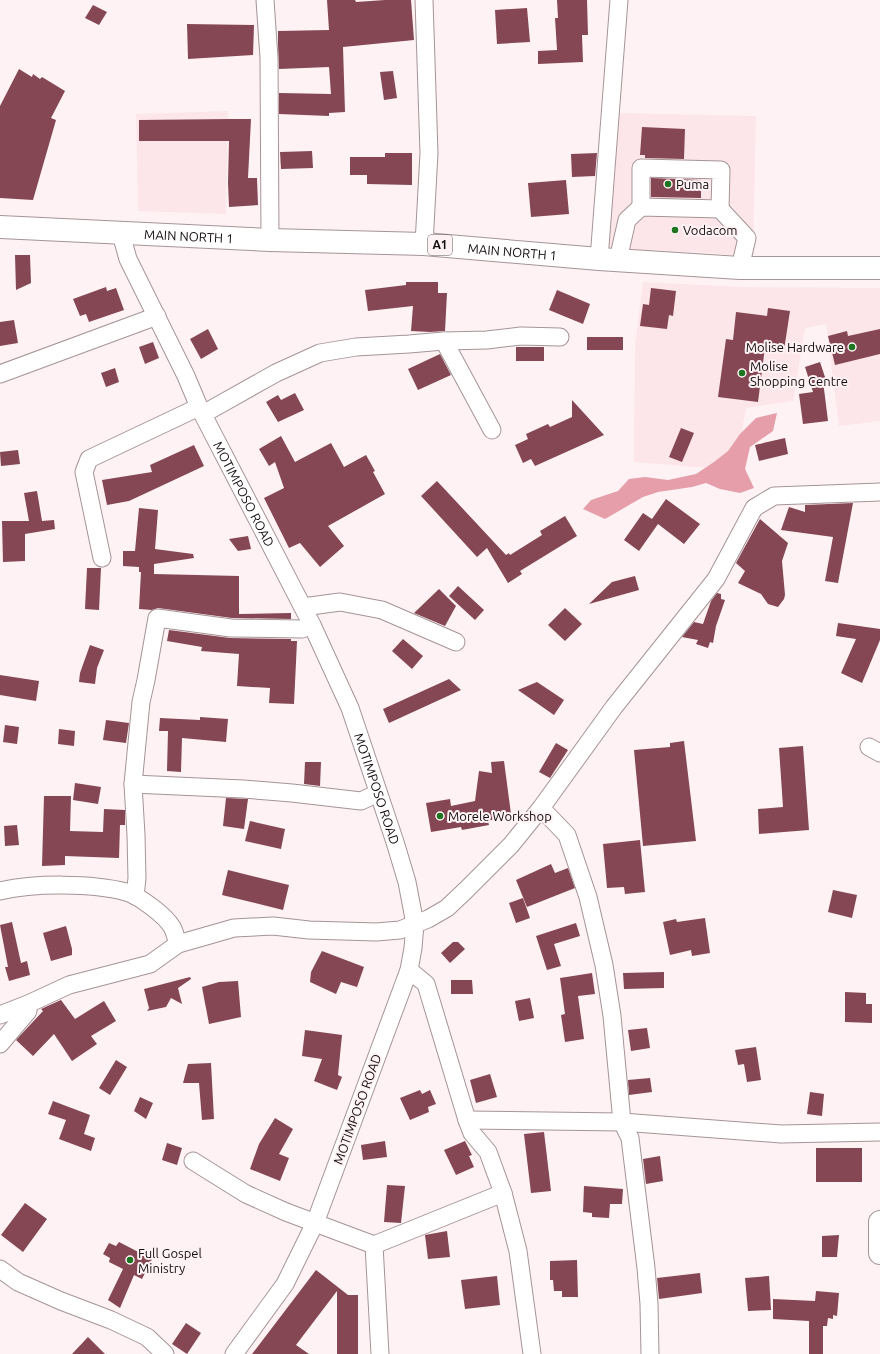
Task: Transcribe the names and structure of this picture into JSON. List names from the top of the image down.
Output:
{
  "streets": {
    "main road": ["MAIN NORTH 1", "A1"],
    "street": ["MOTIMPOSO ROAD"]
  },
  "crossings": [
    ["MAIN NORTH 1", "MOTIMPOSO ROAD"]
  ],
  "places": [
    "Puma",
    "Vodacom",
    "Molise Hardware",
    "Molise Shopping Centre",
    "Morele Workshop",
    "Full Gospel Ministry"
  ]
}
